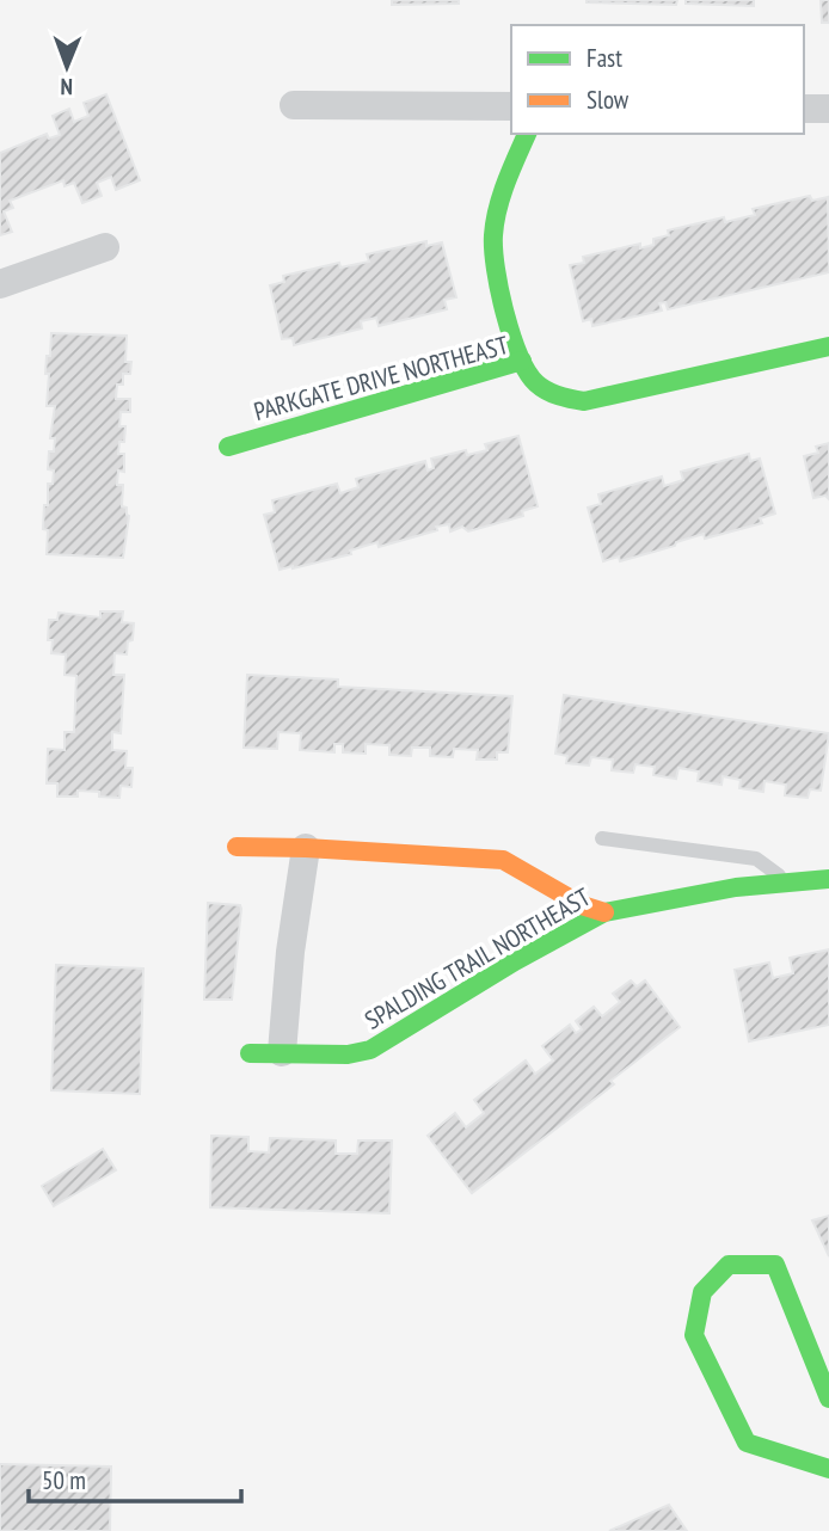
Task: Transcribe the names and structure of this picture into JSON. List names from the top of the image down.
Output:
{
  "streets": {
    "street": ["PARKGATE DRIVE NORTHEAST", "SPALDING TRAIL NORTHEAST"]
  },
  "legend": ["Fast", "Slow"],
  "scale_bar": "50 m",
  "north": "bottom"
}
